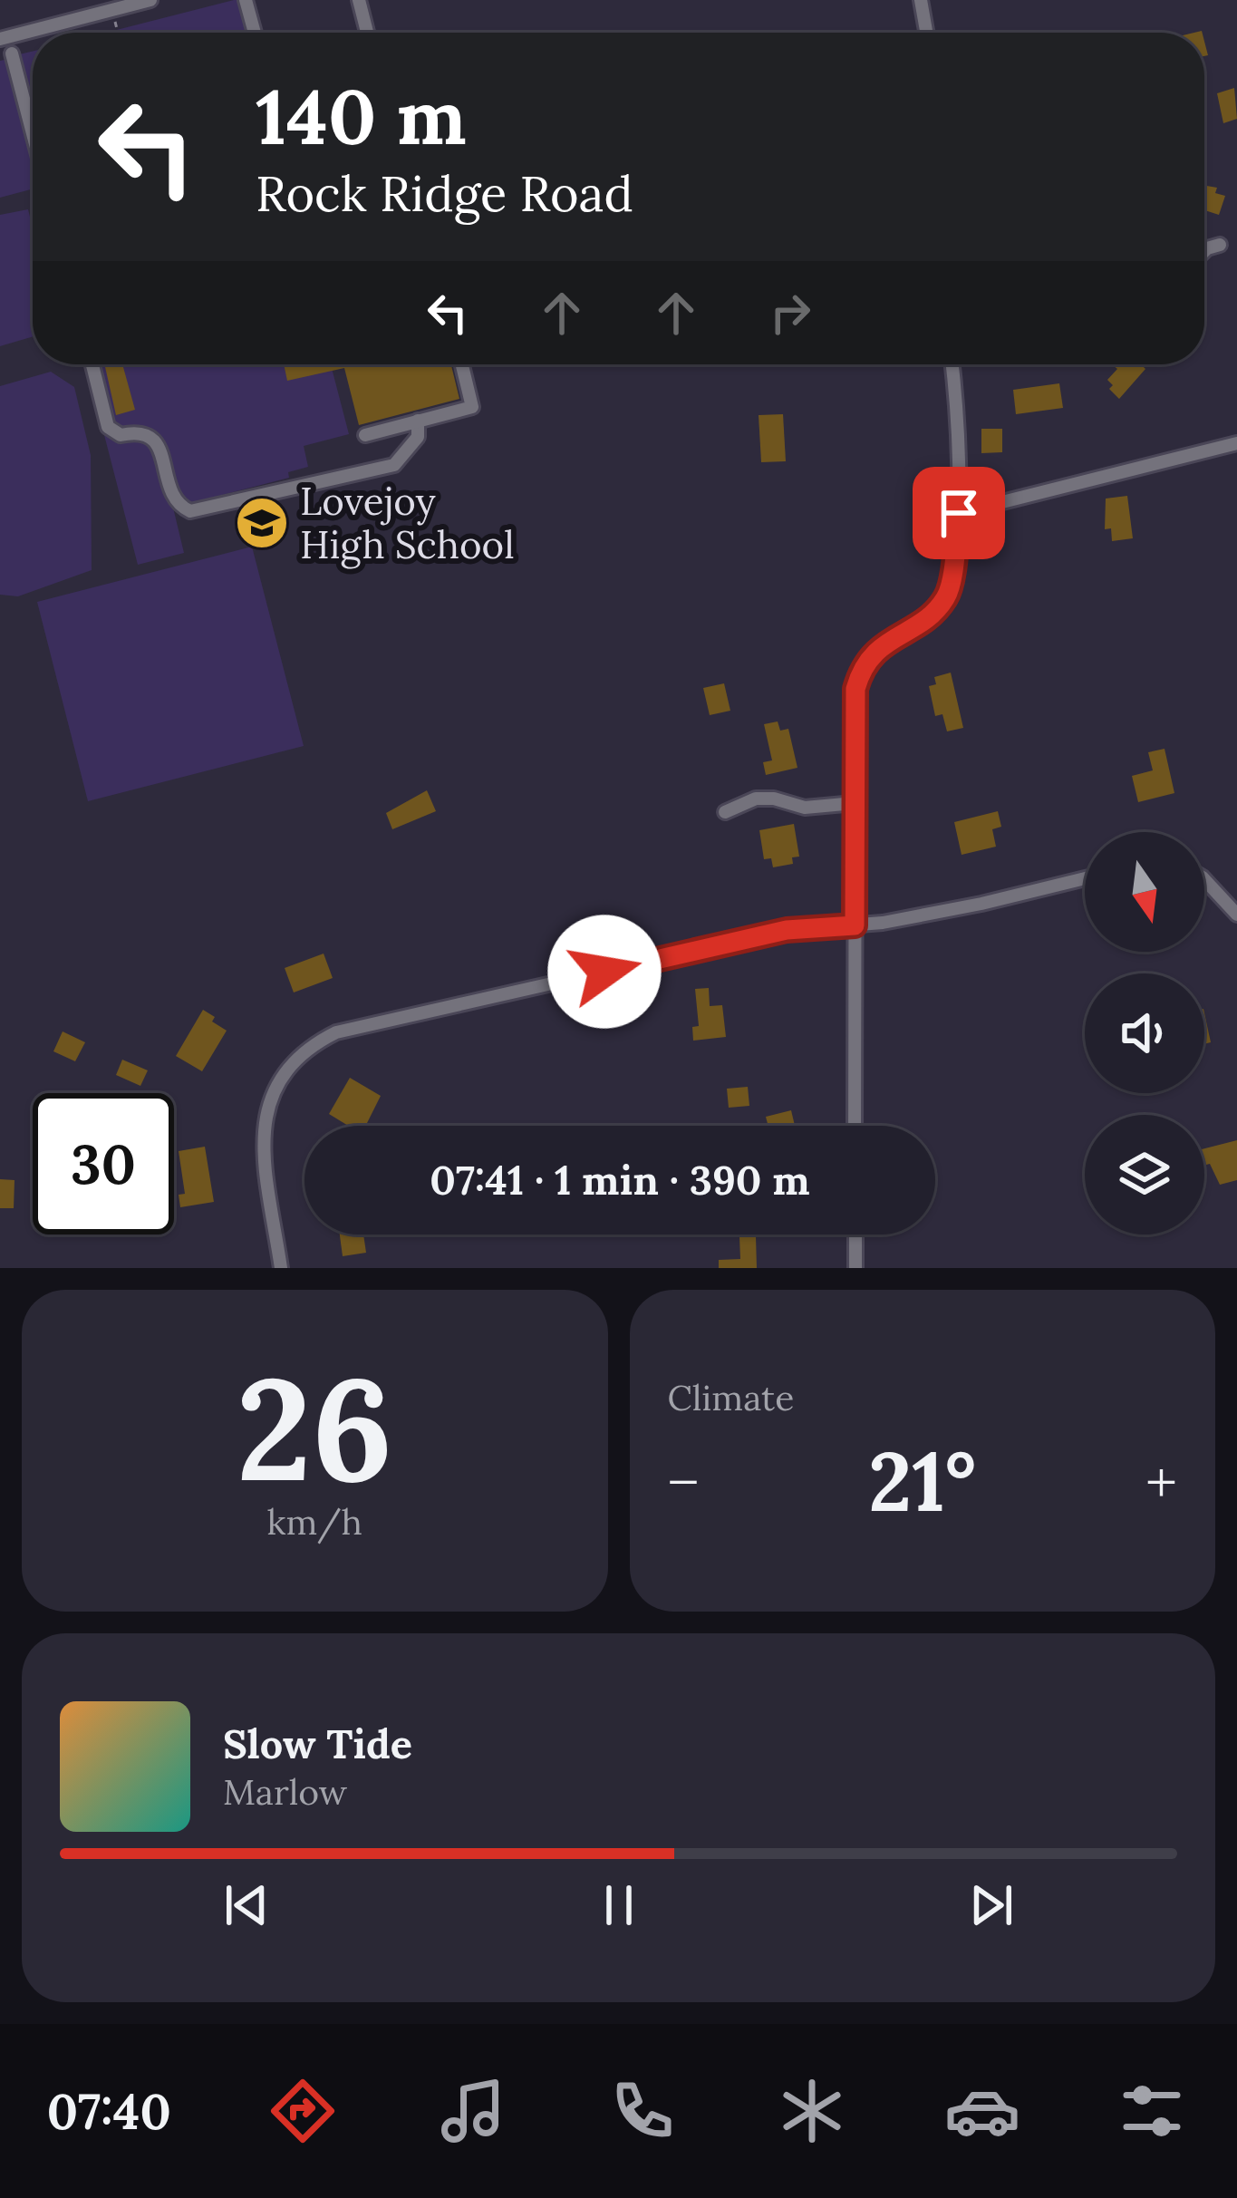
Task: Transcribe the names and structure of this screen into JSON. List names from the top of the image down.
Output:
{
  "places": {
    "school or university": ["Lovejoy High School"]
  },
  "north": "bottom",
  "page": {
    "turn": ["140 m", "Rock Ridge Road"],
    "limit": "30",
    "trip": "07:41 · 1 min · 390 m",
    "tile": [
      ["26", "km/h"],
      "Climate"
    ],
    "heat": ["−", "21°", "+"],
    "song": ["Slow Tide", "Marlow"],
    "tabs": "07:40"
  }
}
